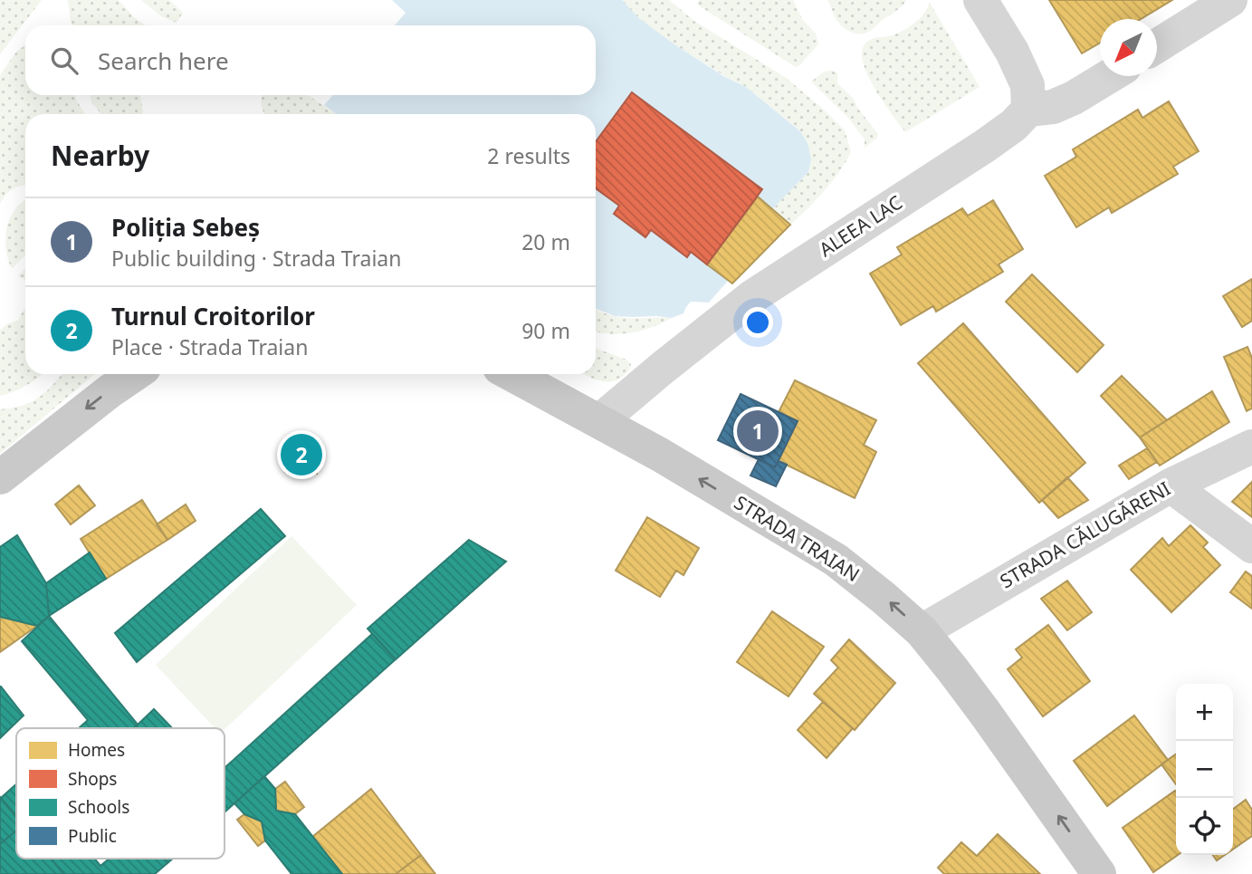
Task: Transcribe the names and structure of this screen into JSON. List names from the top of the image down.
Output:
{
  "streets": {
    "main road": ["STRADA TRAIAN"],
    "street": ["ALEEA LAC", "STRADA CĂLUGĂRENI"]
  },
  "crossings": [
    ["ALEEA LAC", "STRADA TRAIAN"],
    ["STRADA CĂLUGĂRENI", "STRADA TRAIAN"]
  ],
  "one_way": ["STRADA TRAIAN"],
  "legend": [
    "Homes",
    "Shops",
    "Schools",
    "Public"
  ],
  "north": "bottom left",
  "page": {
    "search": "Search here",
    "heading": ["Nearby", "2 results"],
    "list": [
      {
        "mark": "1",
        "name": "Poliția Sebeș",
        "note": "Public building · Strada Traian",
        "value": "20 m"
      },
      {
        "mark": "2",
        "name": "Turnul Croitorilor",
        "note": "Place · Strada Traian",
        "value": "90 m"
      }
    ],
    "pins": ["1", "2"],
    "map_buttons": ["+", "−"]
  }
}
